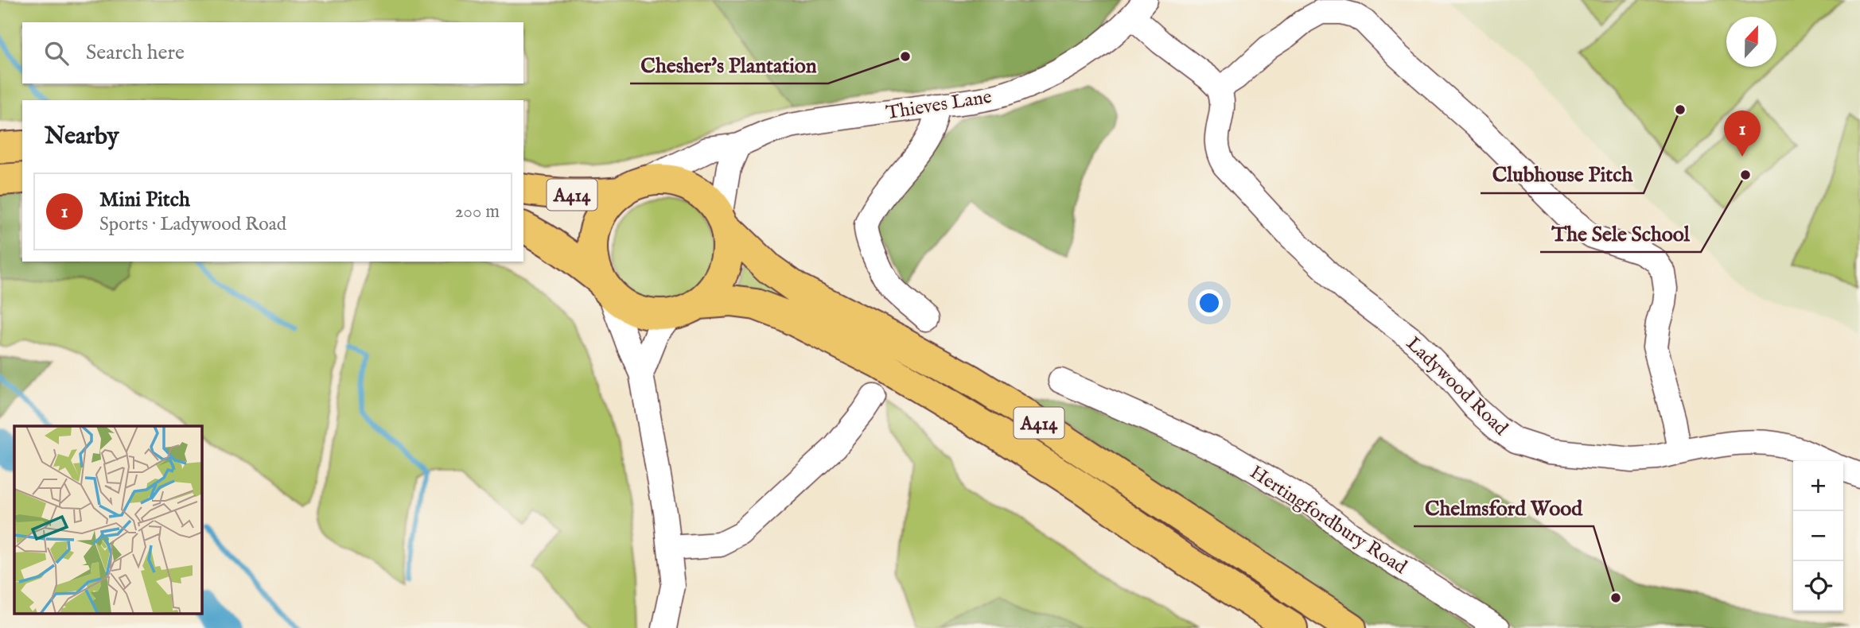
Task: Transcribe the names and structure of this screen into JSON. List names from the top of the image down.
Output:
{
  "streets": {
    "highway": ["A414"],
    "street": ["Thieves Lane", "Ladywood Road", "Hertingfordbury Road"]
  },
  "crossings": [
    ["Thieves Lane", "A414"]
  ],
  "places": [
    "Chesher's Plantation",
    "Clubhouse Pitch",
    "The Sele School",
    "Chelmsford Wood"
  ],
  "north": "top",
  "page": {
    "search": "Search here",
    "heading": "Nearby",
    "pins": "1",
    "list": [
      {
        "mark": "1",
        "name": "Mini Pitch",
        "note": "Sports · Ladywood Road",
        "value": "200 m"
      }
    ],
    "map_buttons": ["+", "−"]
  }
}
